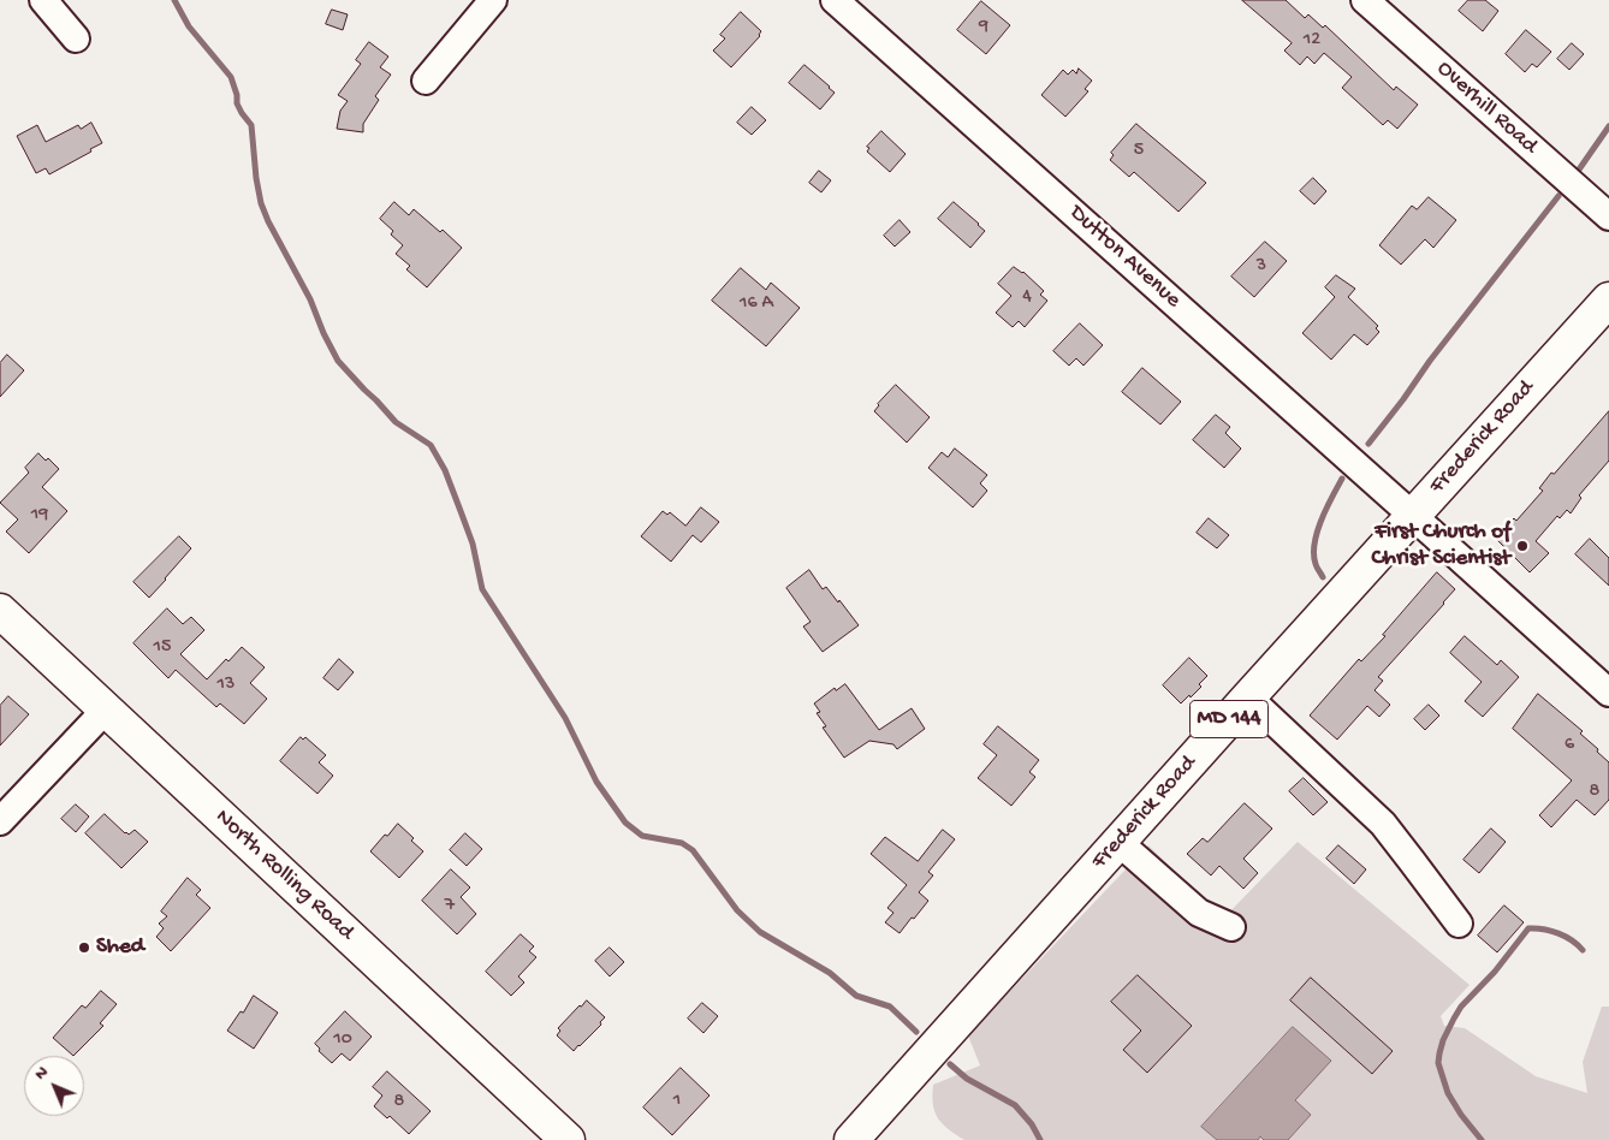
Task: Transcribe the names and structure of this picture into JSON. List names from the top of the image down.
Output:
{
  "streets": {
    "main road": ["Frederick Road", "MD 144", "North Rolling Road"],
    "street": ["Overhill Road", "Dutton Avenue"]
  },
  "crossings": [
    ["Dutton Avenue", "Frederick Road"]
  ],
  "places": ["First Church of Christ Scientist", "Shed"],
  "house_numbers": [
    "9",
    "12",
    "5",
    "3",
    "4",
    "16 A",
    "19",
    "15",
    "13",
    "6",
    "8",
    "7",
    "10",
    "1",
    "8"
  ],
  "north": "top left"
}
